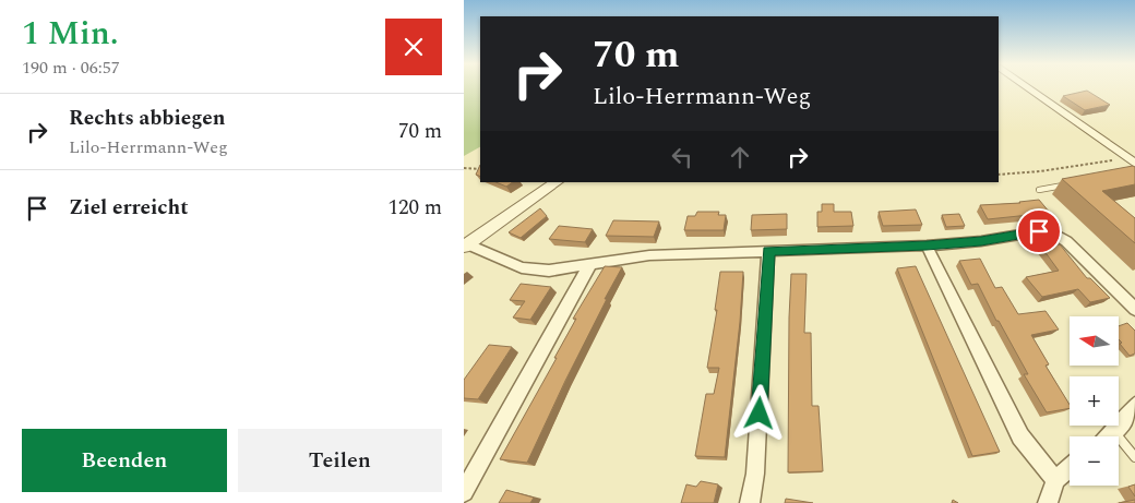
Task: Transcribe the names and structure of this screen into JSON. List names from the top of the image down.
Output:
{
  "north": "left",
  "page": {
    "heading": ["1 Min.", "190 m · 06:57"],
    "turn": ["70 m", "Lilo-Herrmann-Weg"],
    "list": [
      {
        "name": "Rechts abbiegen",
        "note": "Lilo-Herrmann-Weg",
        "value": "70 m"
      },
      {
        "name": "Ziel erreicht",
        "value": "120 m"
      }
    ],
    "map_buttons": ["+", "−"],
    "buttons": ["Beenden", "Teilen"]
  }
}
